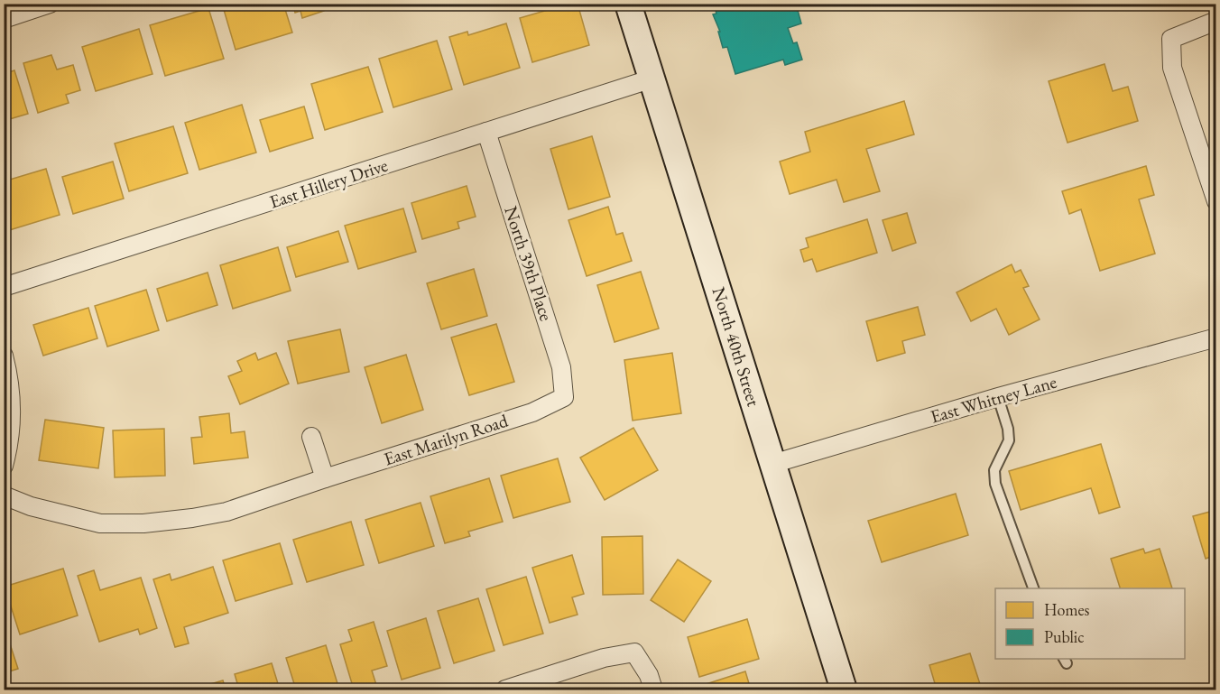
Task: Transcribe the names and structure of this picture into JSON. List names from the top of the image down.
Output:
{
  "streets": {
    "main road": ["North 40th Street"],
    "street": [
      "East Hillery Drive",
      "North 39th Place",
      "East Whitney Lane",
      "East Marilyn Road"
    ]
  },
  "crossings": [
    ["East Hillery Drive", "North 39th Place"],
    ["East Hillery Drive", "North 40th Street"],
    ["North 39th Place", "East Marilyn Road"],
    ["North 40th Street", "East Whitney Lane"]
  ],
  "legend": ["Homes", "Public"]
}
